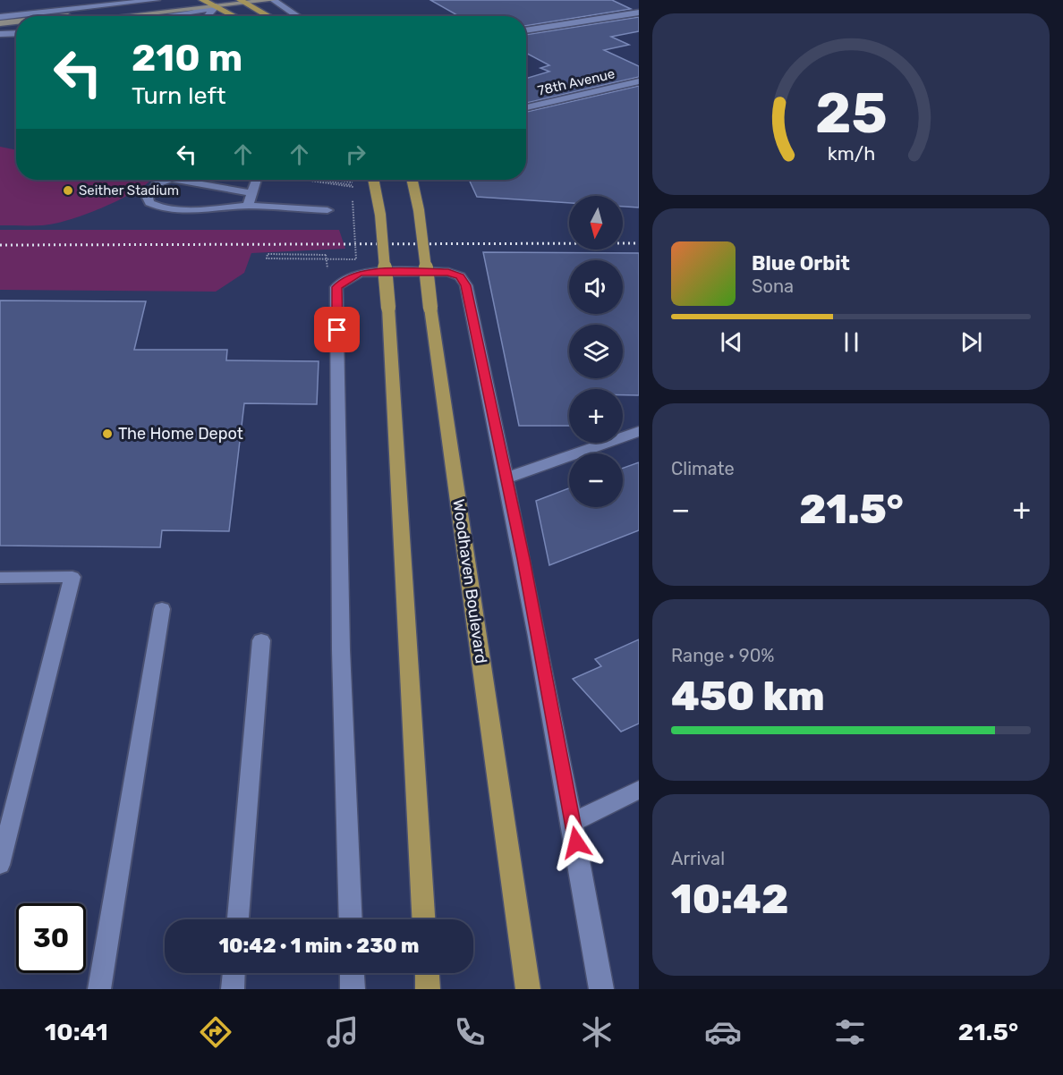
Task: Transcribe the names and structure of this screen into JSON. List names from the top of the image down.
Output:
{
  "streets": {
    "main road": ["Woodhaven Boulevard"],
    "street": ["78th Avenue"]
  },
  "places": ["Seither Stadium", "The Home Depot"],
  "north": "bottom",
  "page": {
    "turn": ["210 m", "Turn left"],
    "map_buttons": ["+", "−"],
    "song": ["Blue Orbit", "Sona"],
    "tile": [
      "Climate",
      ["Range · 90%", "450 km"],
      ["Arrival", "10:42"]
    ],
    "heat": ["−", "21.5°", "+"],
    "limit": "30",
    "trip": "10:42 · 1 min · 230 m",
    "tabs": ["10:41", "21.5°"],
    "gauge": ["25", "km/h"]
  }
}
